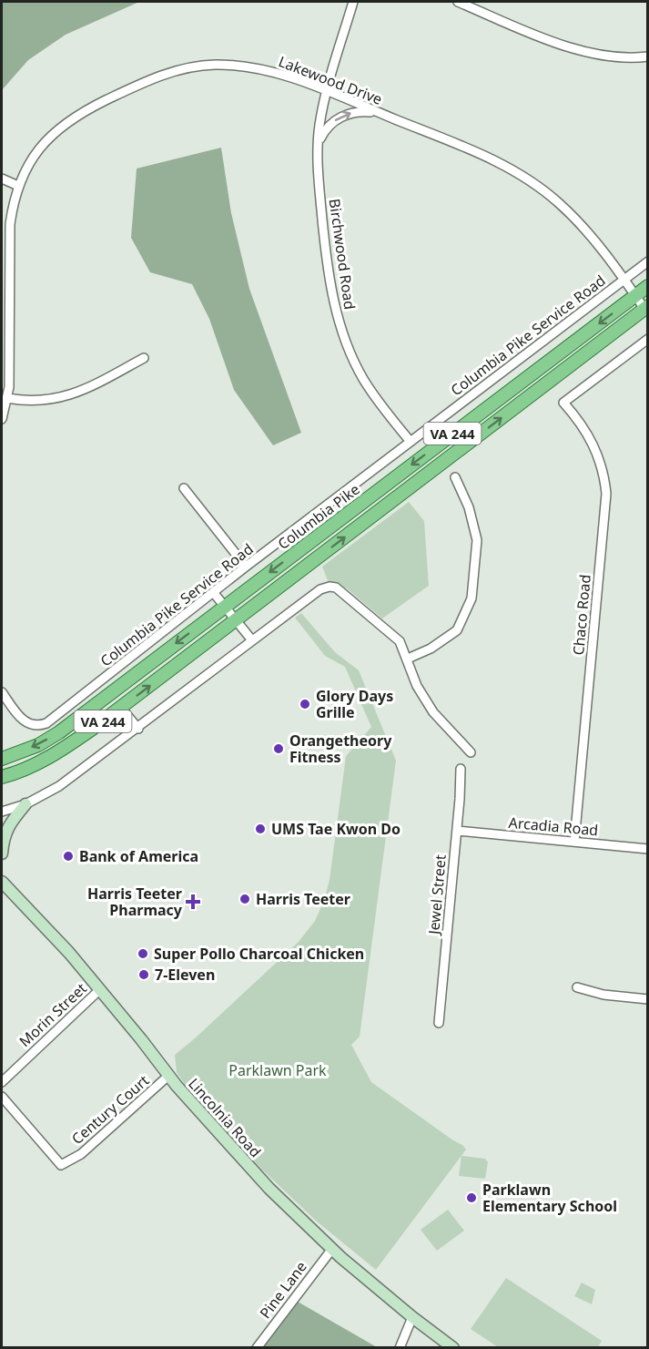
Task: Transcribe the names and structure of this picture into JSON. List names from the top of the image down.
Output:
{
  "streets": {
    "main road": ["VA 244", "Columbia Pike", "Lincolnia Road"],
    "street": [
      "Lakewood Drive",
      "Birchwood Road",
      "Columbia Pike Service Road",
      "Chaco Road",
      "Arcadia Road",
      "Jewel Street",
      "Morin Street",
      "Century Court",
      "Pine Lane"
    ]
  },
  "crossings": [
    ["Lakewood Drive", "Birchwood Road"],
    ["Lakewood Drive", "Columbia Pike Service Road"],
    ["Lakewood Drive", "VA 244"],
    ["Lakewood Drive", "Columbia Pike"],
    ["Birchwood Road", "Columbia Pike Service Road"],
    ["Chaco Road", "Arcadia Road"],
    ["Arcadia Road", "Jewel Street"],
    ["Morin Street", "Lincolnia Road"],
    ["Century Court", "Lincolnia Road"],
    ["Lincolnia Road", "Pine Lane"]
  ],
  "parks": ["Parklawn Park"],
  "places": {
    "other": [
      "Glory Days Grille",
      "Orangetheory Fitness",
      "UMS Tae Kwon Do",
      "Bank of America",
      "Harris Teeter",
      "Super Pollo Charcoal Chicken",
      "7-Eleven",
      "Parklawn Elementary School"
    ],
    "health": ["Harris Teeter Pharmacy"]
  }
}
